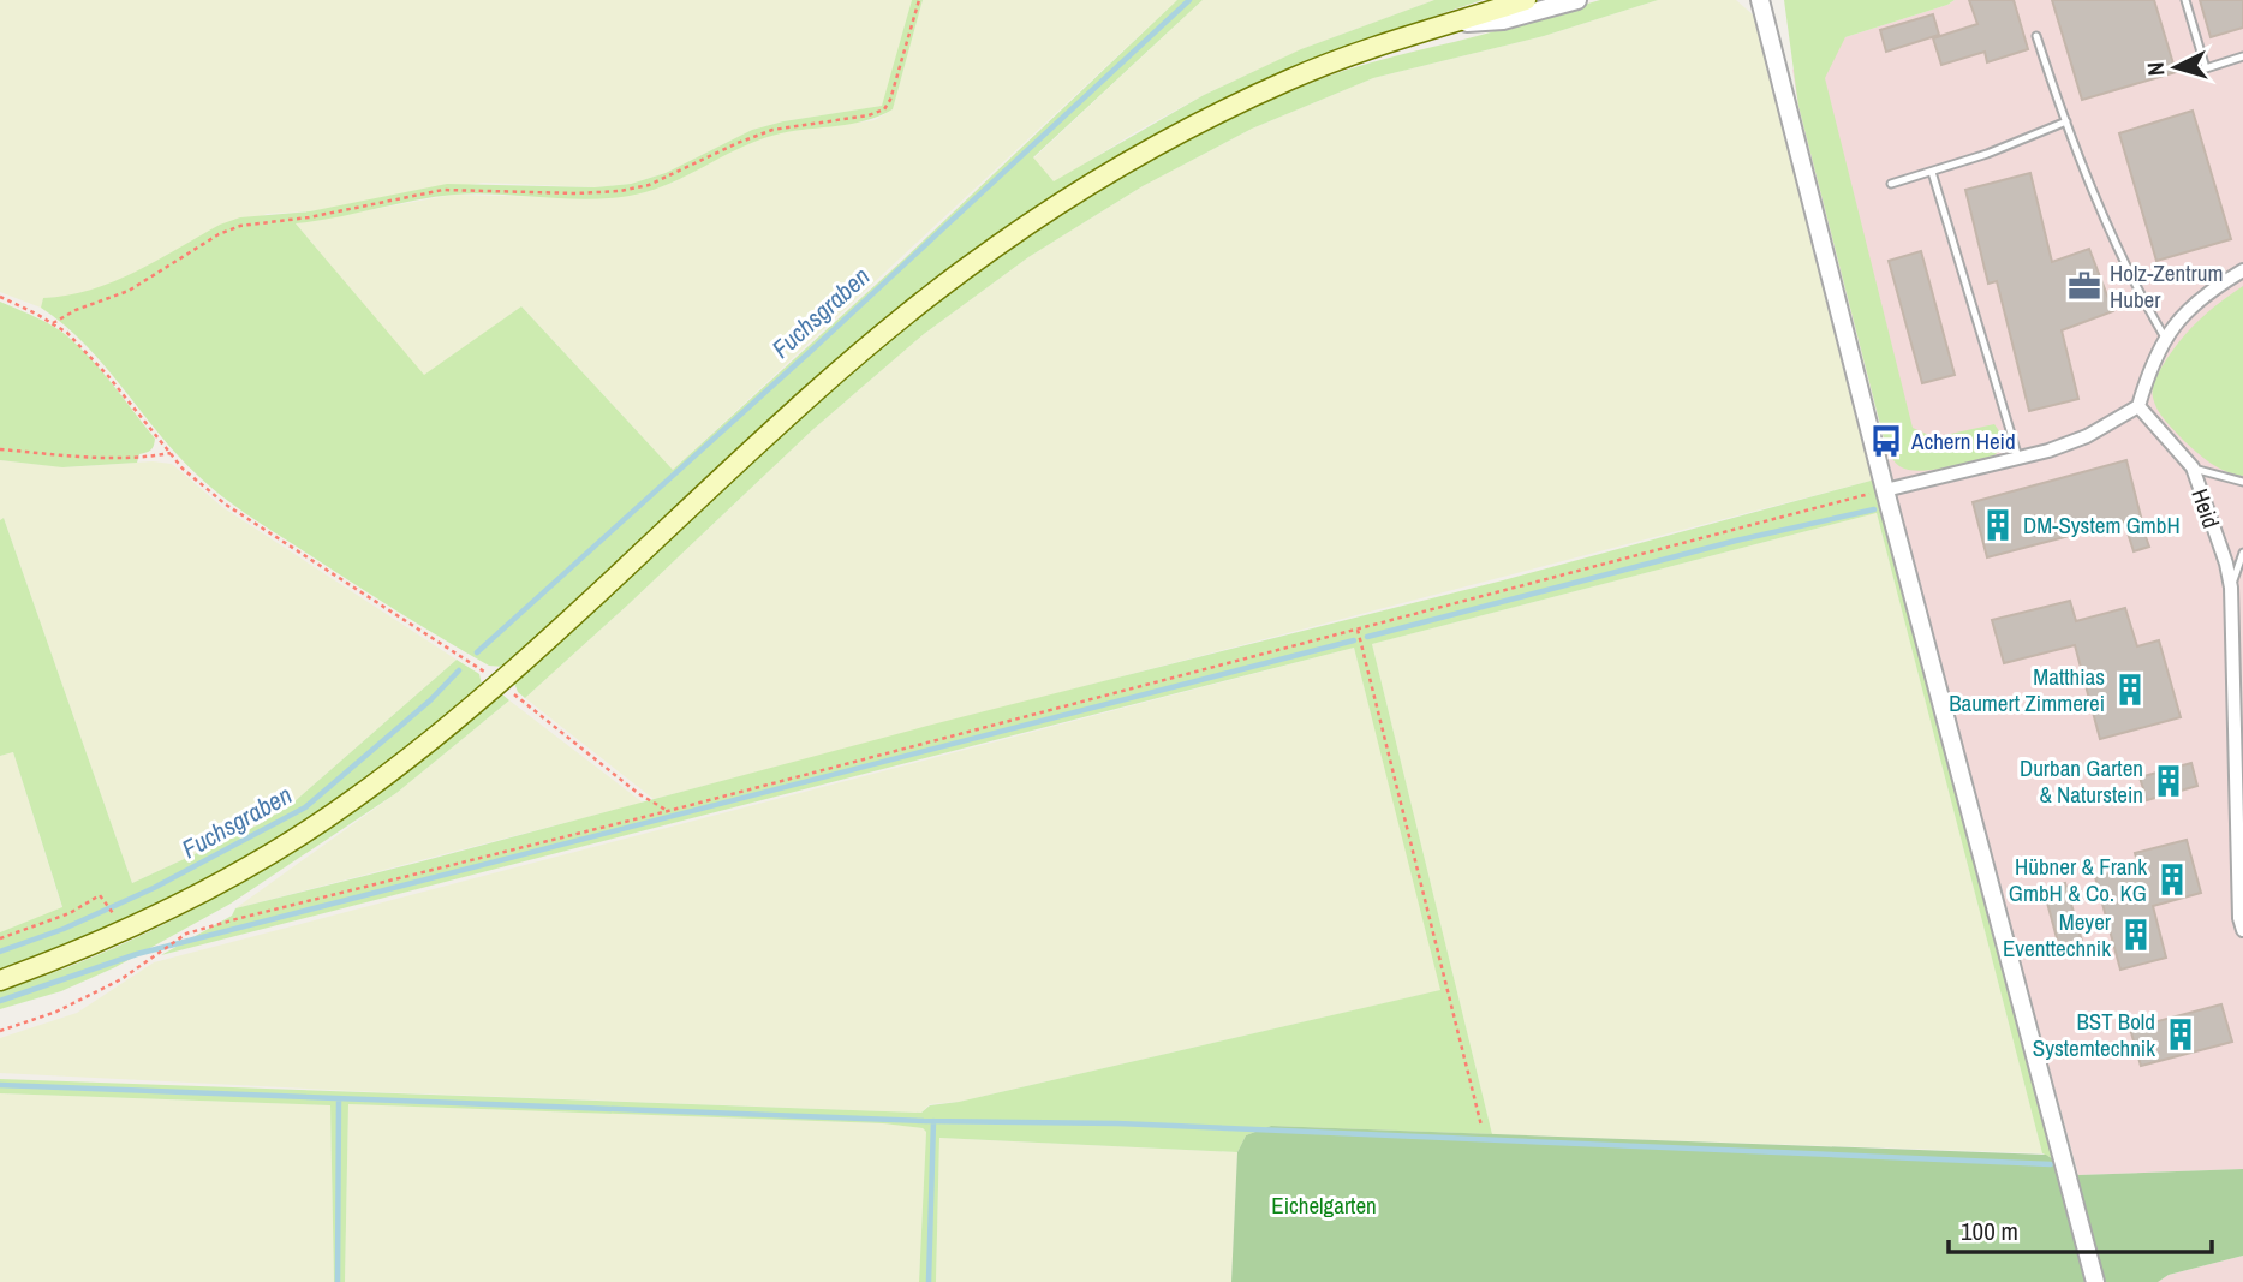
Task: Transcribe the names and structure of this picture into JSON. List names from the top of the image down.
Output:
{
  "streets": {
    "street": ["Heid"]
  },
  "water": ["Fuchsgraben"],
  "parks": ["Eichelgarten"],
  "places": {
    "office": ["Holz-Zentrum Huber"],
    "bus stop": ["Achern Heid"],
    "building": [
      "DM-System GmbH",
      "Matthias Baumert Zimmerei",
      "Durban Garten & Naturstein",
      "Hübner & Frank GmbH & Co. KG",
      "Meyer Eventtechnik",
      "BST Bold Systemtechnik"
    ]
  },
  "scale_bar": "100 m",
  "north": "left"
}
